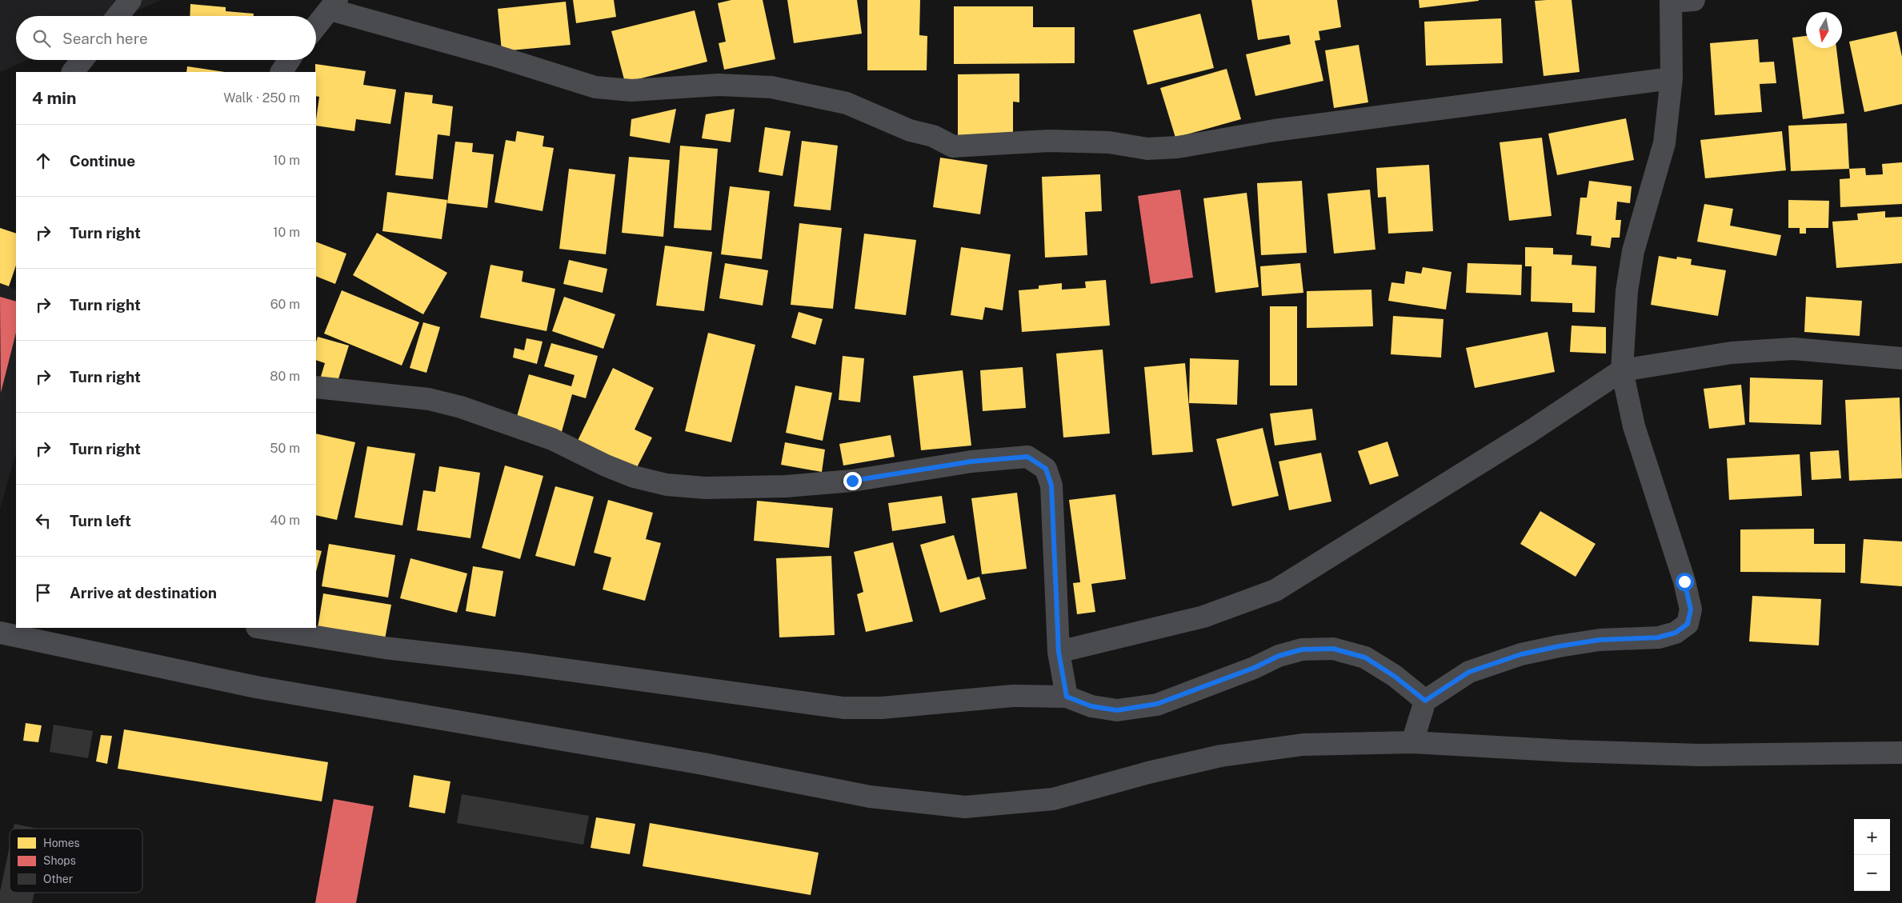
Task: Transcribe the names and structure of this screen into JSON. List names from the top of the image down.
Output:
{
  "legend": ["Homes", "Shops", "Other"],
  "north": "bottom",
  "page": {
    "search": "Search here",
    "heading": ["4 min", "Walk · 250 m"],
    "list": [
      ["Continue", "10 m"],
      ["Turn right", "10 m"],
      ["Turn right", "60 m"],
      ["Turn right", "80 m"],
      ["Turn right", "50 m"],
      ["Turn left", "40 m"],
      "Arrive at destination"
    ],
    "map_buttons": ["+", "−"]
  }
}
